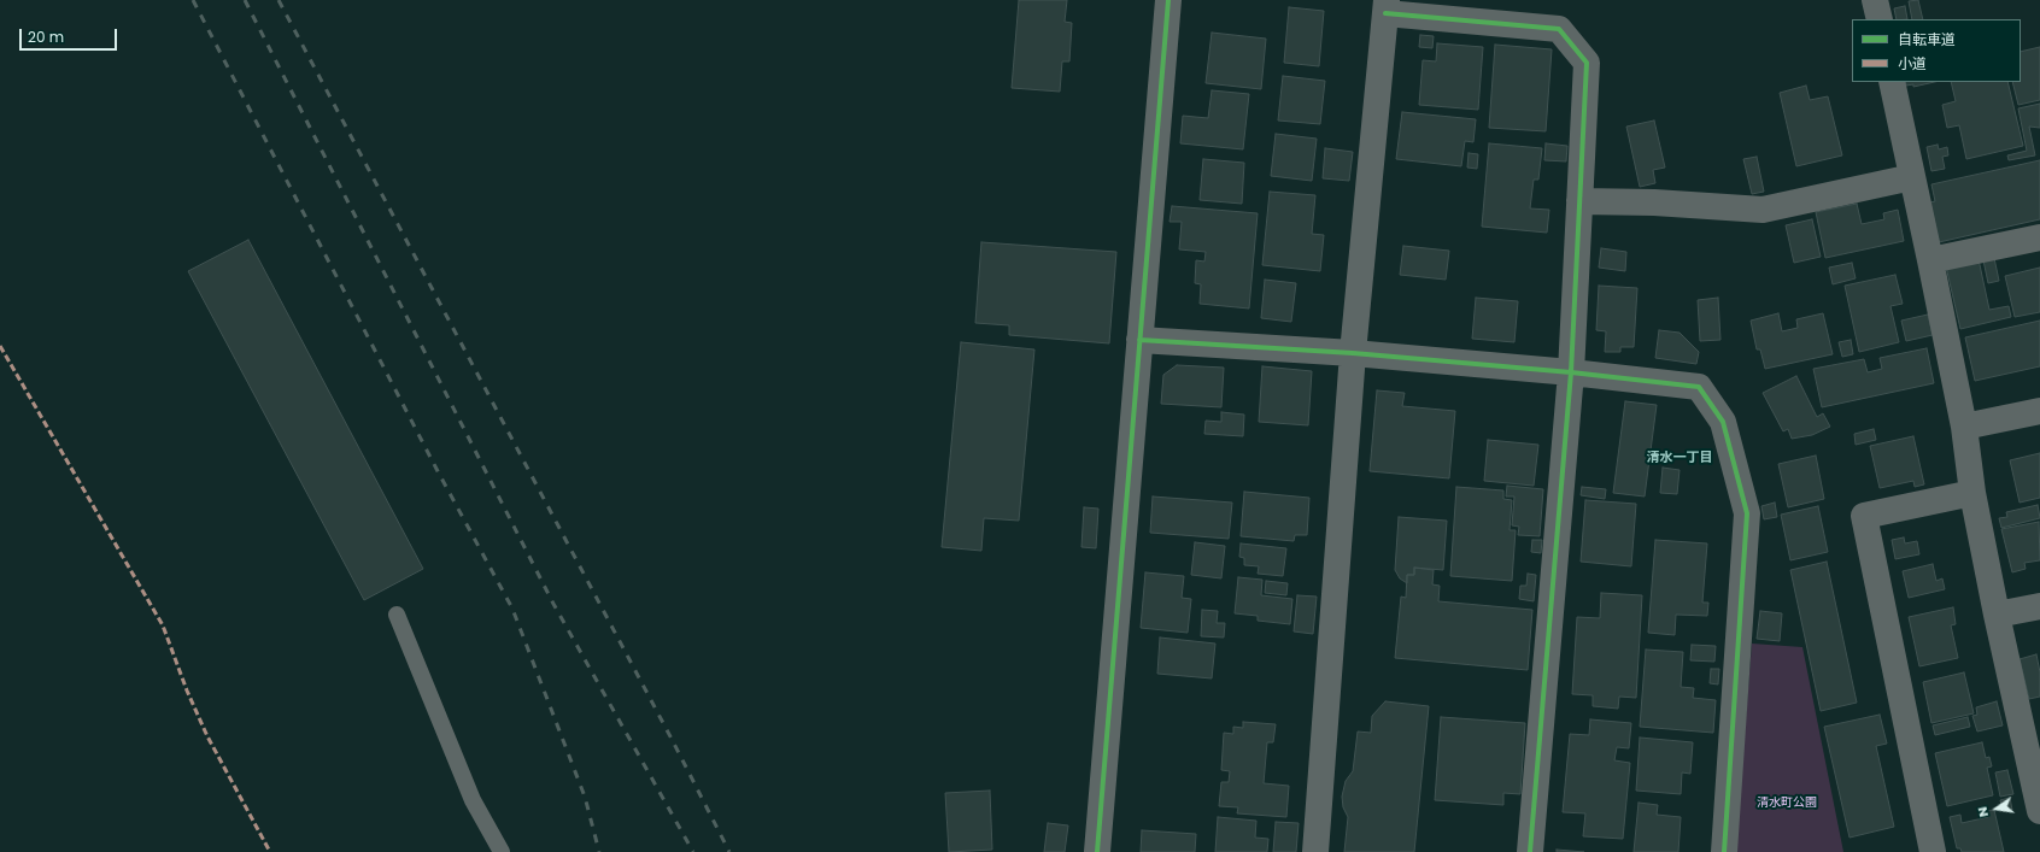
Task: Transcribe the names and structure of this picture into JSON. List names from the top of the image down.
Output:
{
  "districts": ["清水一丁目"],
  "parks": ["清水町公園"],
  "legend": ["自転車道", "小道"],
  "scale_bar": "20 m",
  "north": "left"
}
